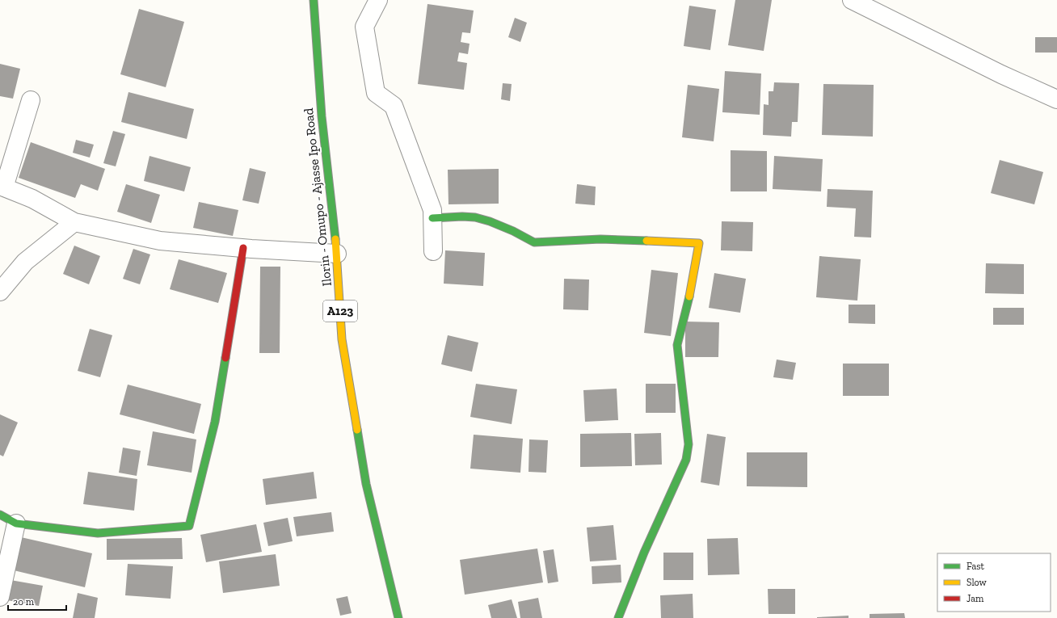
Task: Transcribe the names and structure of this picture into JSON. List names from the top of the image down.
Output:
{
  "streets": {
    "main road": ["Ilorin - Omupo - Ajasse Ipo Road", "A123"]
  },
  "legend": ["Fast", "Slow", "Jam"],
  "scale_bar": "20 m"
}
